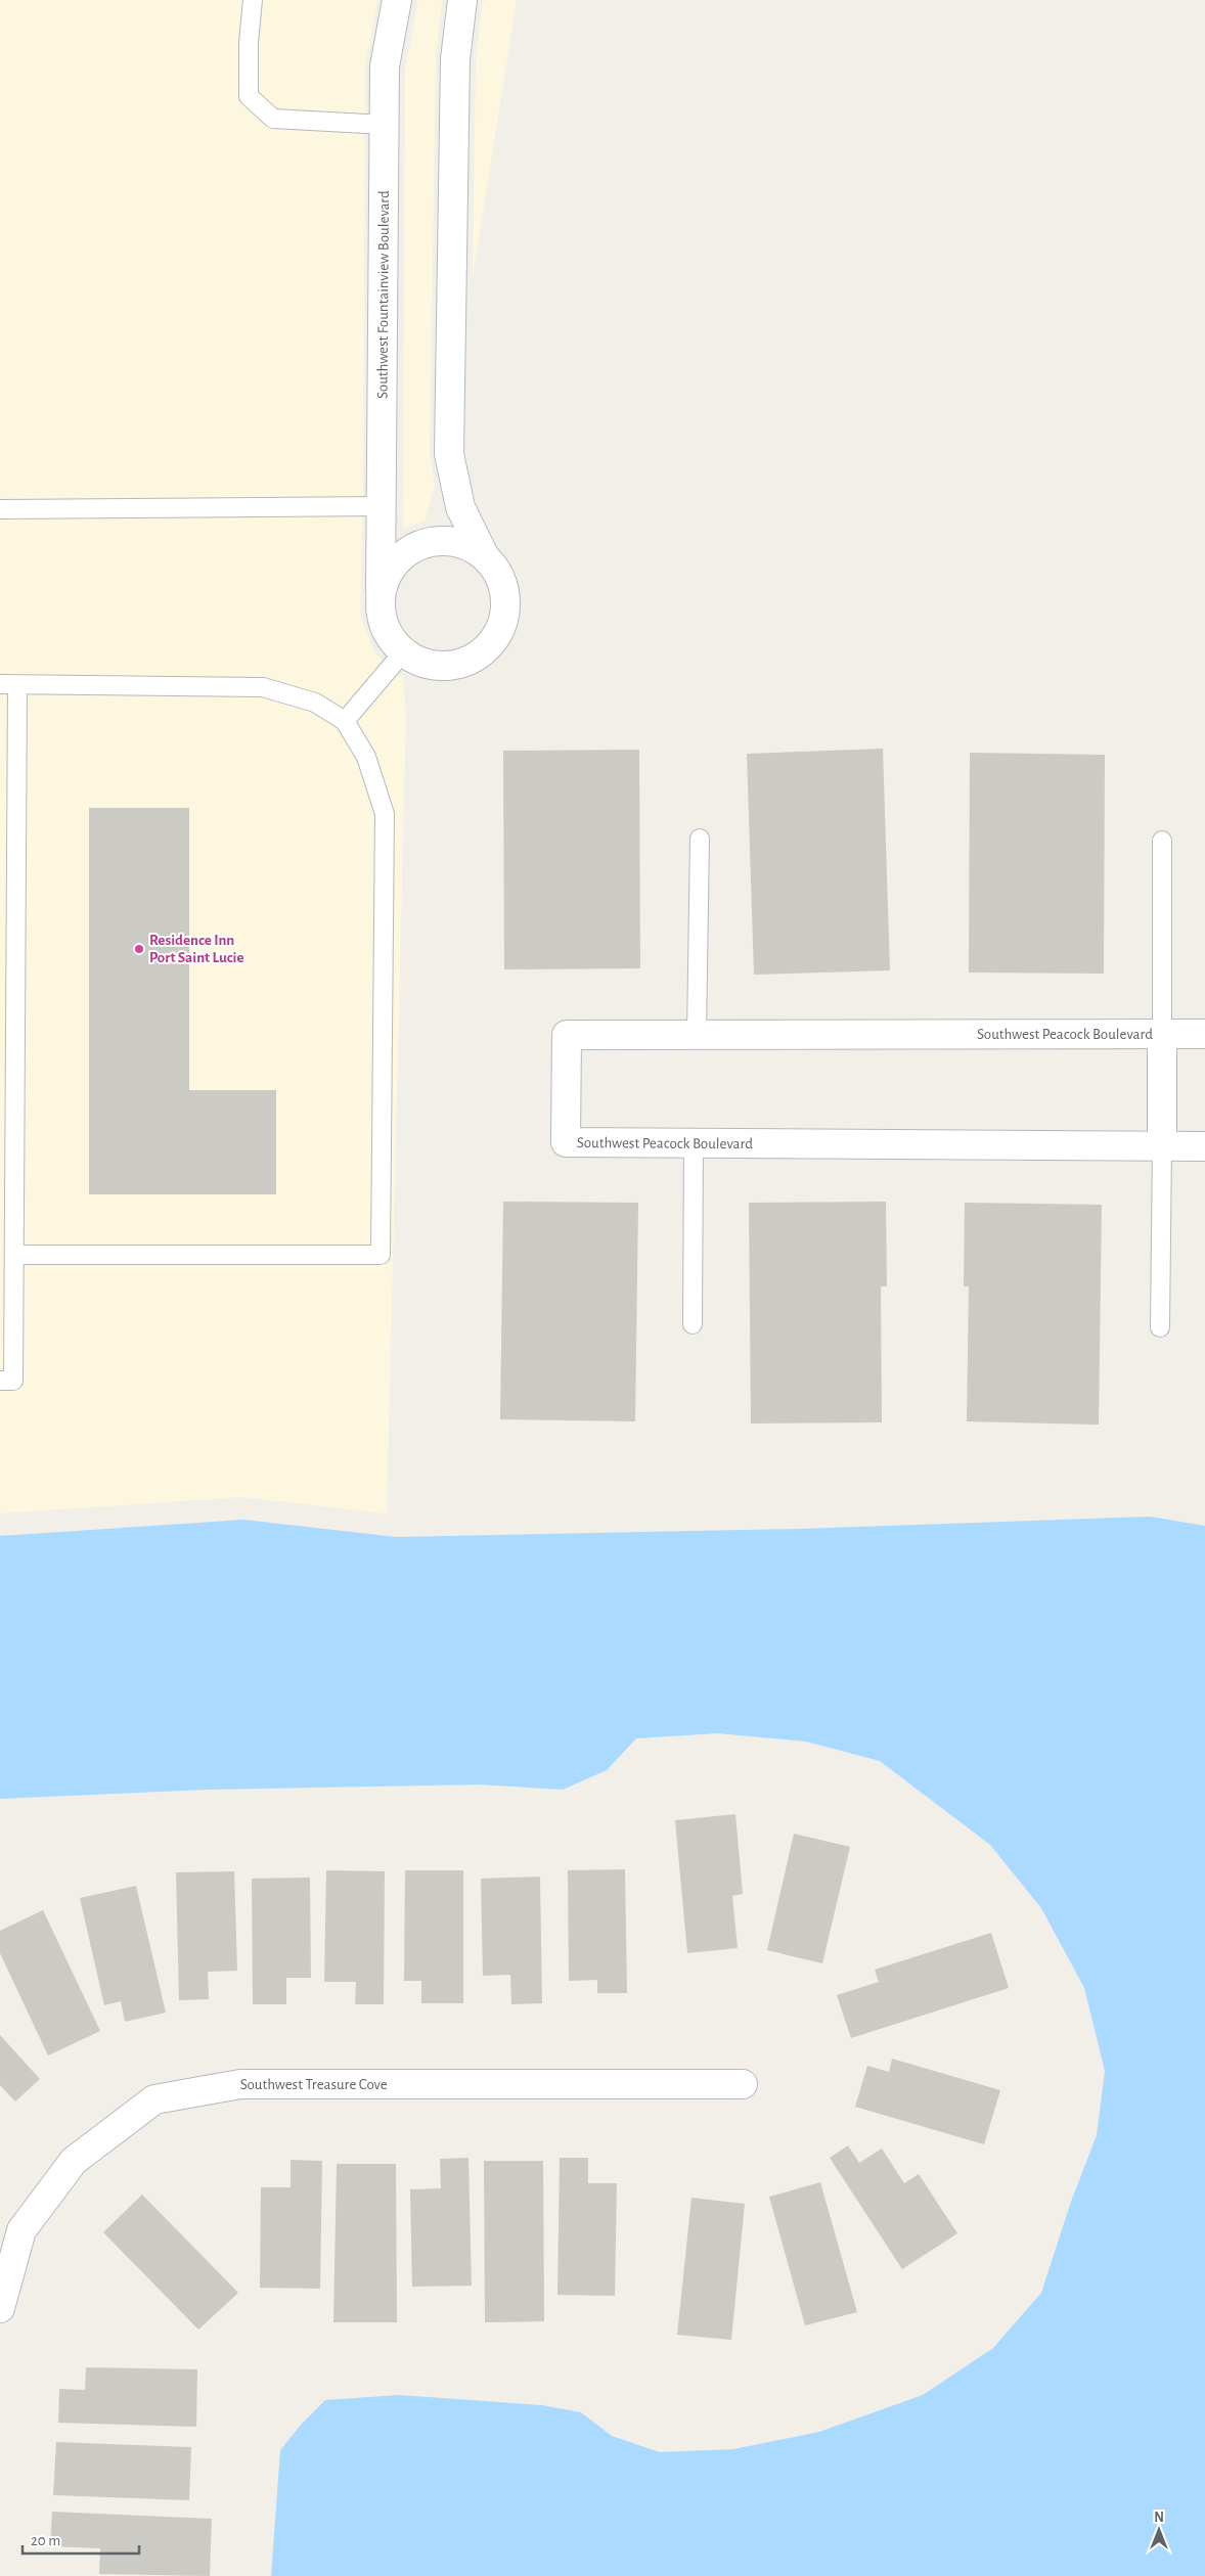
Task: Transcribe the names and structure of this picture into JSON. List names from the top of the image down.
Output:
{
  "streets": {
    "street": ["Southwest Fountainview Boulevard", "Southwest Peacock Boulevard", "Southwest Treasure Cove"]
  },
  "places": ["Residence Inn Port Saint Lucie"],
  "scale_bar": "20 m",
  "north": "top"
}
